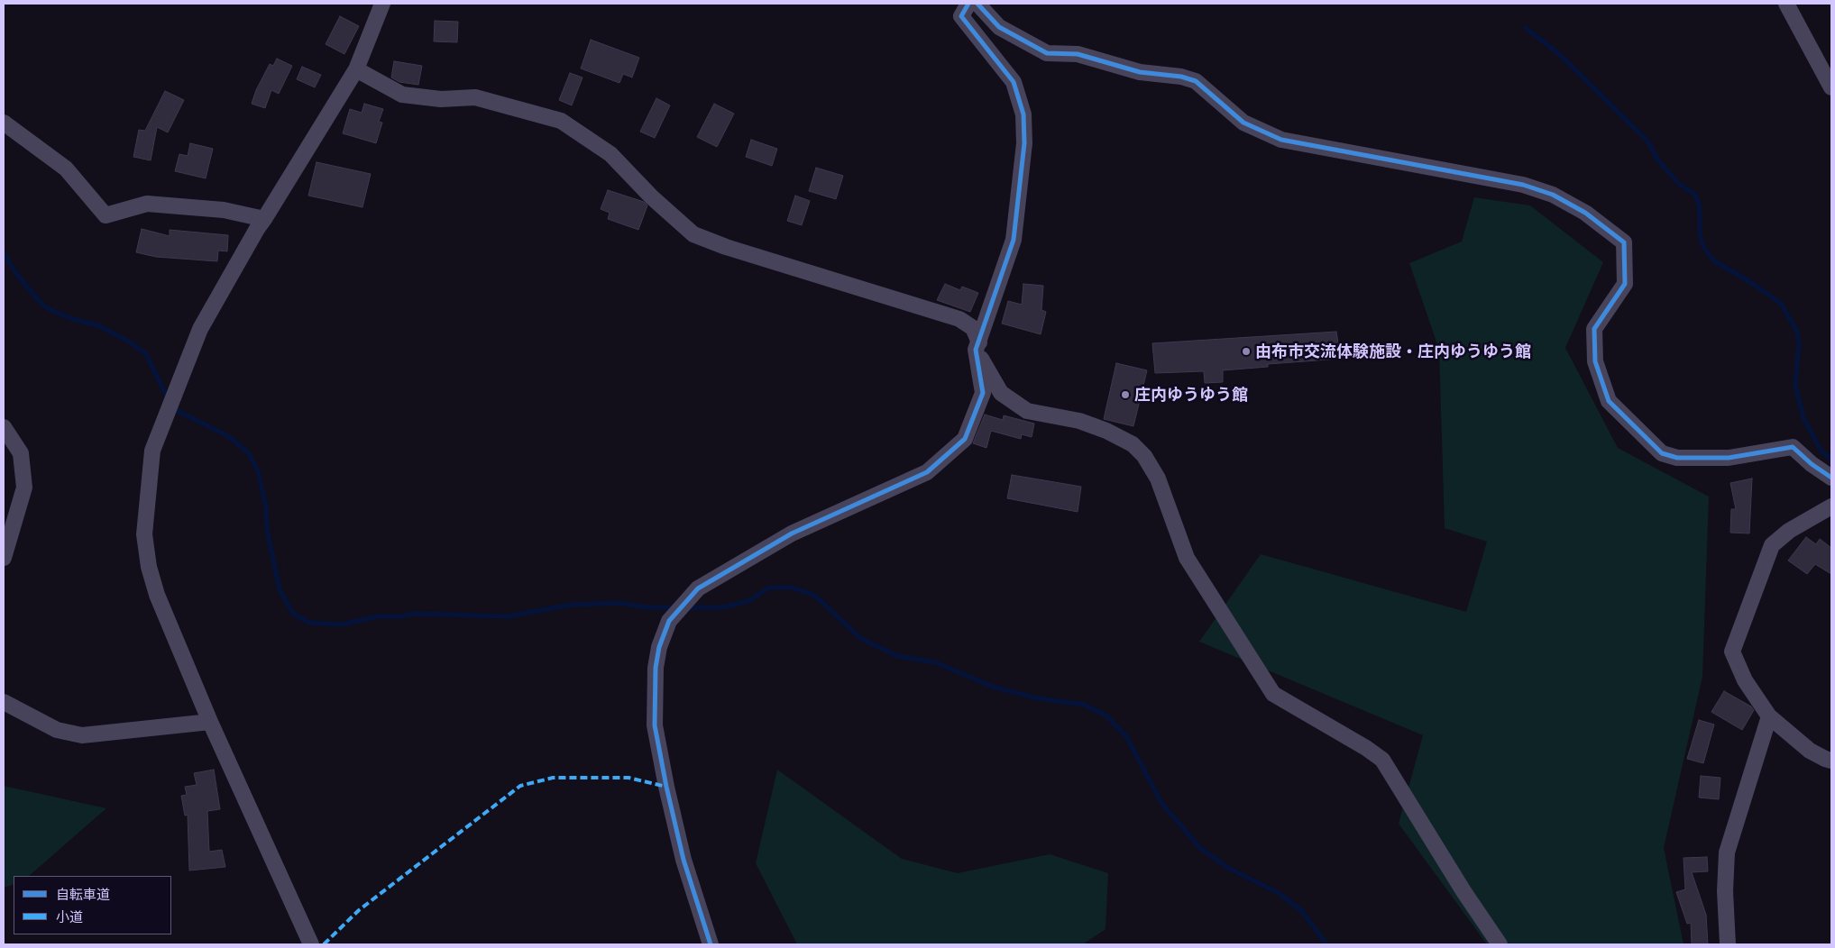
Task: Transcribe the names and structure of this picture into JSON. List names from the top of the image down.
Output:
{
  "places": ["由布市交流体験施設・庄内ゆうゆう館", "庄内ゆうゆう館"],
  "legend": ["自転車道", "小道"]
}
